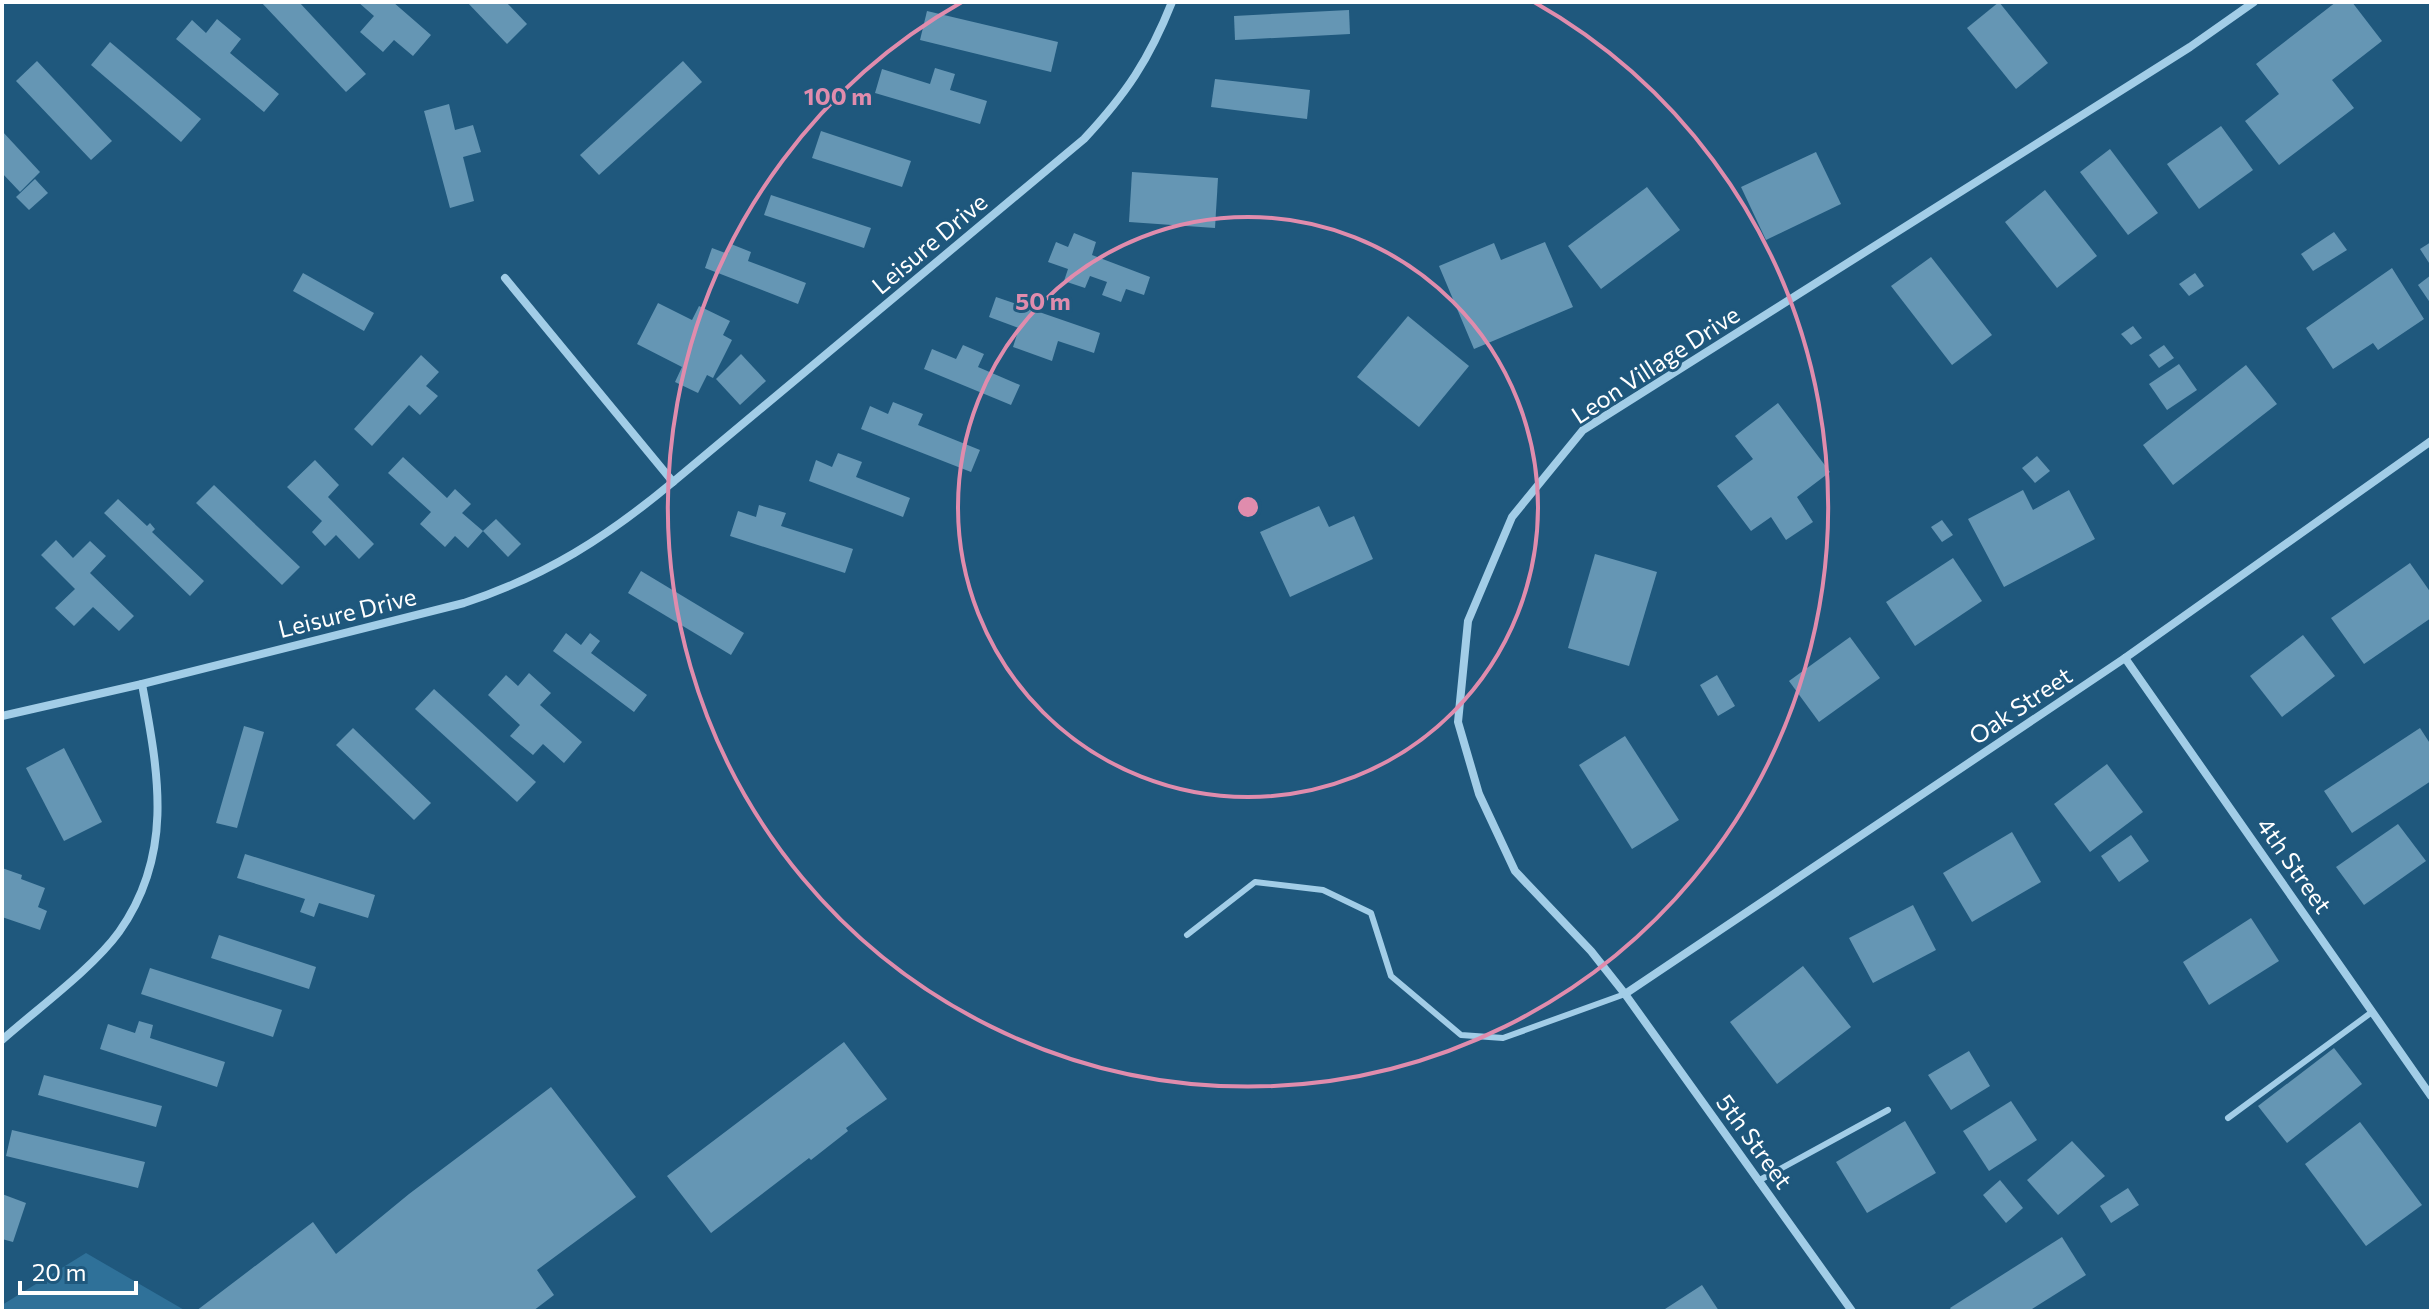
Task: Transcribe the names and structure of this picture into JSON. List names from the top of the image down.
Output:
{
  "streets": {
    "street": [
      "Leisure Drive",
      "Leon Village Drive",
      "Oak Street",
      "4th Street",
      "5th Street"
    ]
  },
  "crossings": [
    ["Leon Village Drive", "Oak Street"],
    ["Leon Village Drive", "5th Street"],
    ["Oak Street", "4th Street"],
    ["Oak Street", "5th Street"]
  ],
  "scale_bar": "20 m",
  "rings": ["100 m", "50 m"]
}
